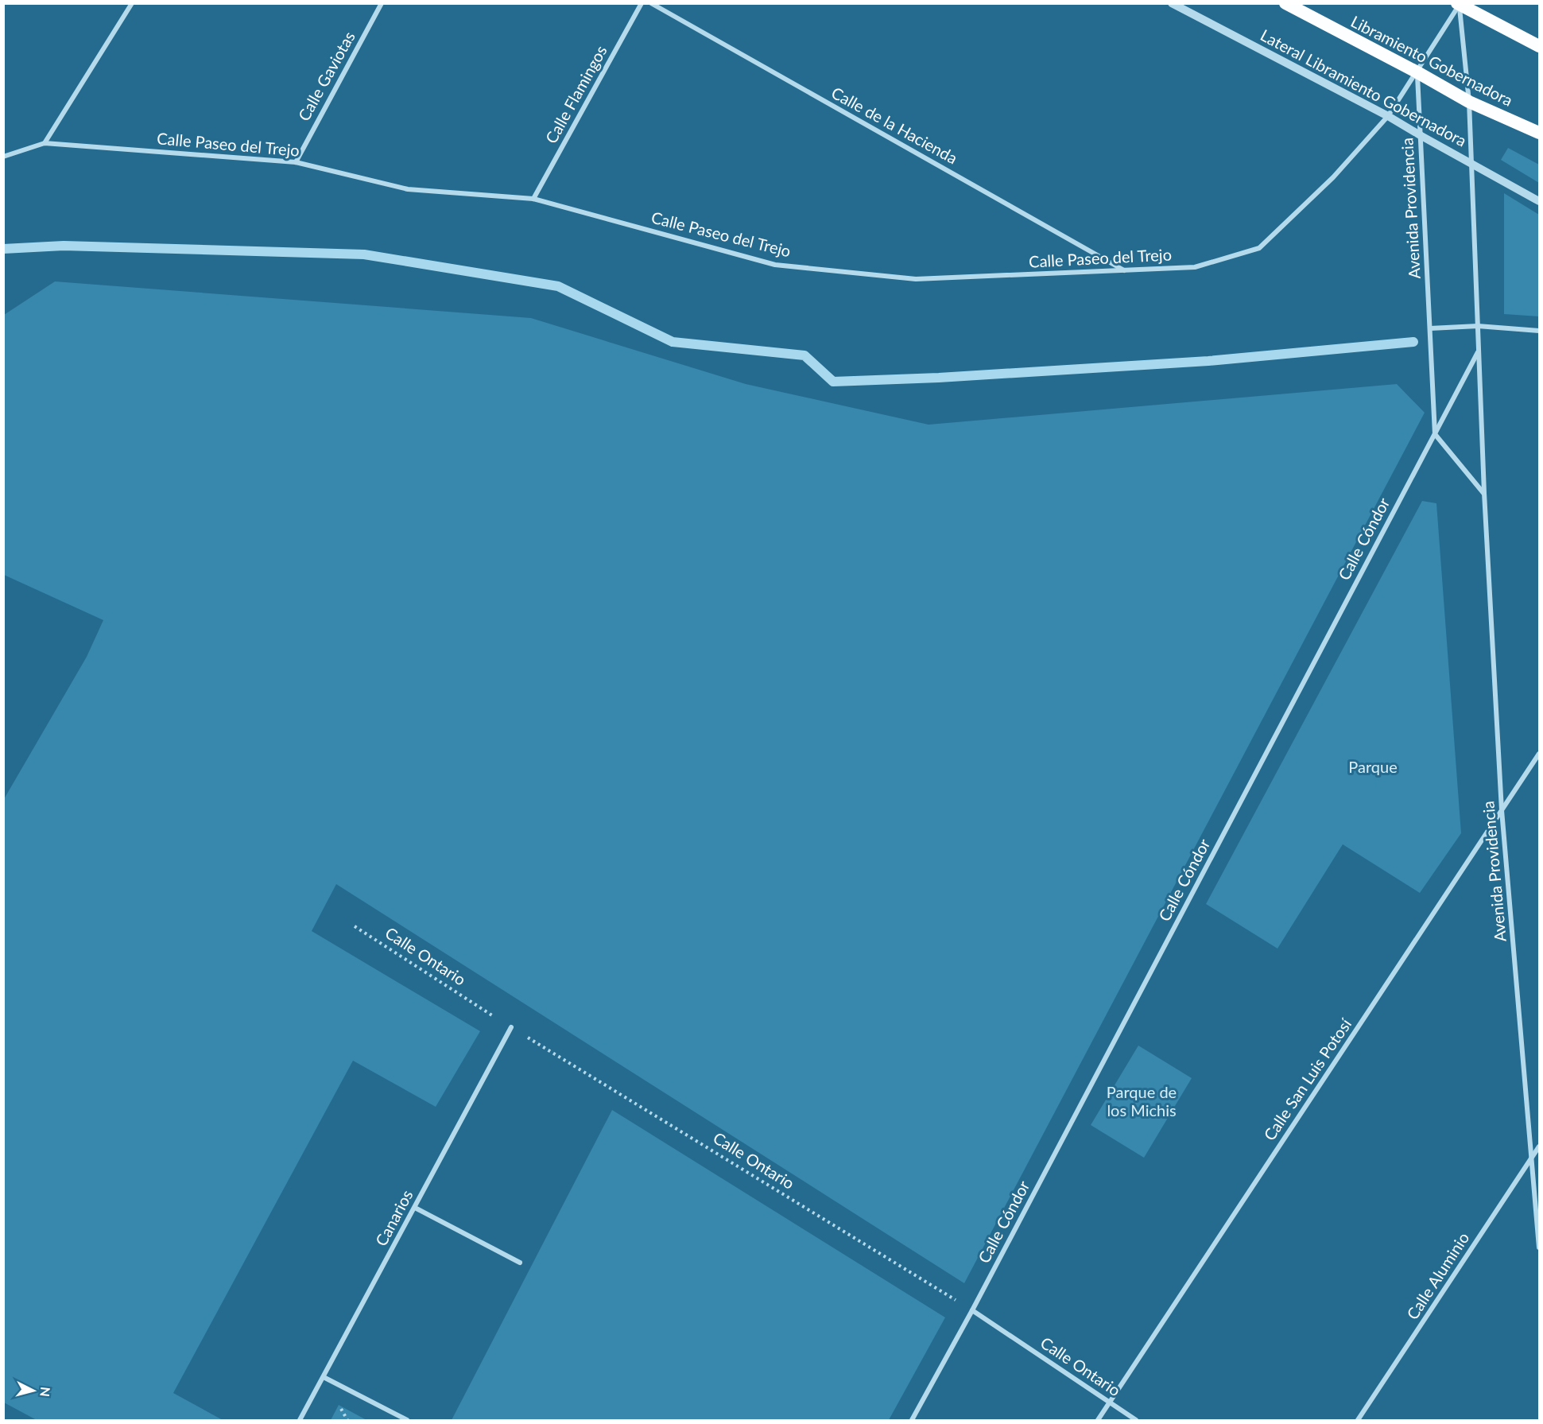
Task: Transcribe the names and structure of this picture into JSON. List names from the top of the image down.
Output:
{
  "streets": {
    "highway": ["Libramiento Gobernadora"],
    "street": [
      "Calle Gaviotas",
      "Lateral Libramiento Gobernadora",
      "Calle Flamingos",
      "Calle de la Hacienda",
      "Calle Paseo del Trejo",
      "Avenida Providencia",
      "Calle Cóndor",
      "Calle Ontario",
      "Calle San Luis Potosí",
      "Canarios",
      "Calle Aluminio"
    ]
  },
  "crossings": [
    ["Libramiento Gobernadora", "Calle Paseo del Trejo"],
    ["Libramiento Gobernadora", "Avenida Providencia"],
    ["Calle Gaviotas", "Calle Paseo del Trejo"],
    ["Lateral Libramiento Gobernadora", "Calle Paseo del Trejo"],
    ["Lateral Libramiento Gobernadora", "Avenida Providencia"],
    ["Calle Flamingos", "Calle Paseo del Trejo"],
    ["Calle de la Hacienda", "Calle Paseo del Trejo"],
    ["Calle Paseo del Trejo", "Avenida Providencia"],
    ["Avenida Providencia", "Calle Cóndor"],
    ["Avenida Providencia", "Calle San Luis Potosí"],
    ["Avenida Providencia", "Calle Aluminio"],
    ["Calle Cóndor", "Calle Ontario"],
    ["Calle Ontario", "Calle San Luis Potosí"],
    ["Calle Ontario", "Canarios"]
  ],
  "parks": ["Parque", "Parque de los Michis"],
  "north": "right"
}
